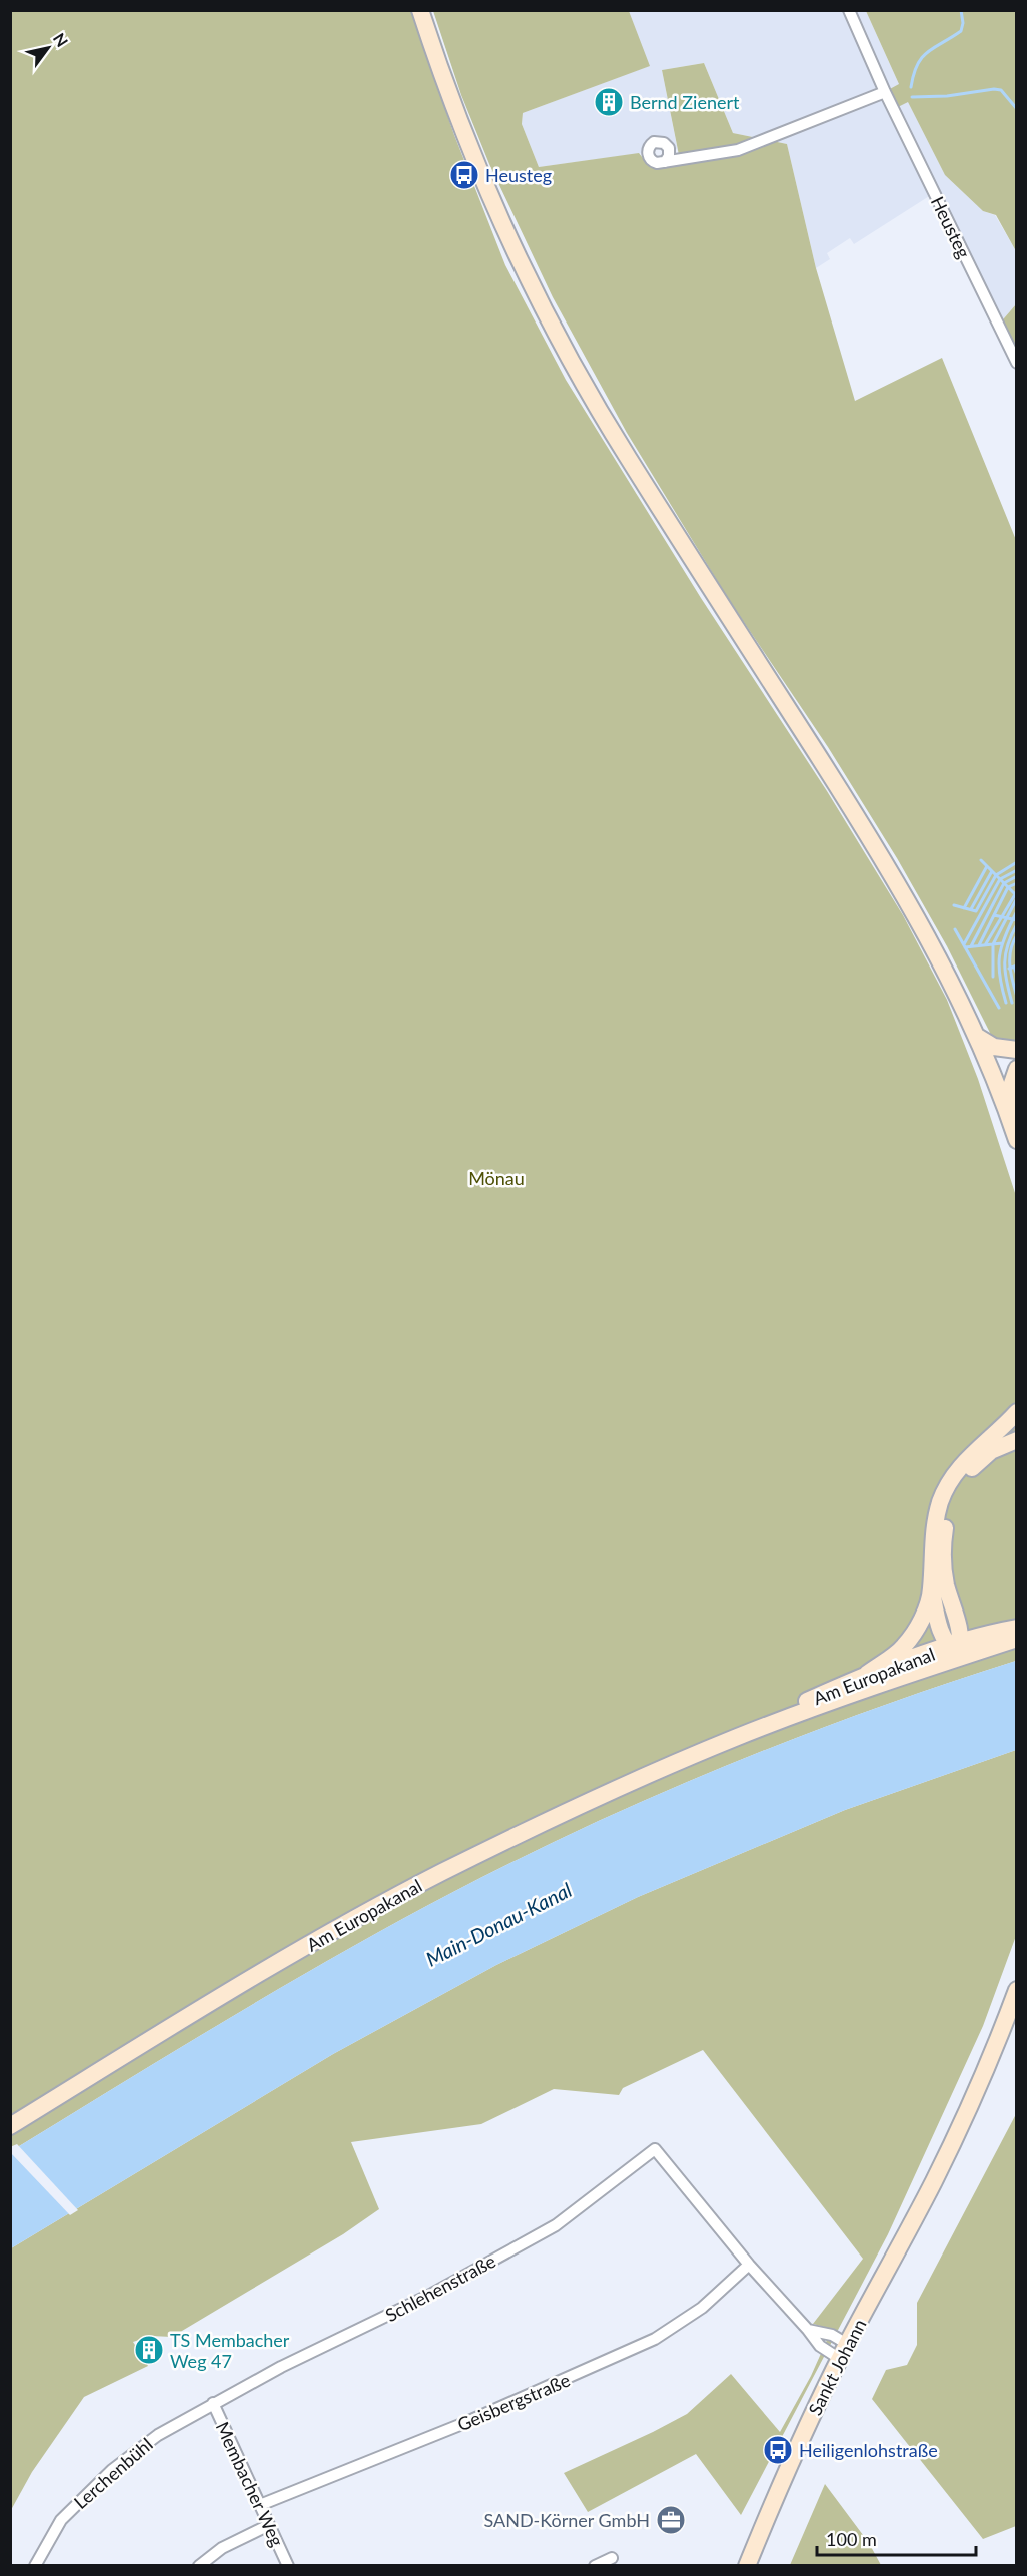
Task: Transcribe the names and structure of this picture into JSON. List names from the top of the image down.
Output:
{
  "streets": {
    "main road": ["Am Europakanal", "Sankt Johann"],
    "street": [
      "Heusteg",
      "Schlehenstraße",
      "Geisbergstraße",
      "Lerchenbühl",
      "Membacher Weg"
    ]
  },
  "crossings": [
    ["Schlehenstraße", "Geisbergstraße"],
    ["Schlehenstraße", "Lerchenbühl"],
    ["Schlehenstraße", "Membacher Weg"],
    ["Geisbergstraße", "Membacher Weg"],
    ["Lerchenbühl", "Membacher Weg"]
  ],
  "water": ["Main-Donau-Kanal"],
  "parks": ["Mönau"],
  "places": {
    "building": ["Bernd Zienert", "TS Membacher Weg 47"],
    "bus stop": ["Heusteg", "Heiligenlohstraße"],
    "office": ["SAND-Körner GmbH"]
  },
  "scale_bar": "100 m",
  "north": "top right"
}
